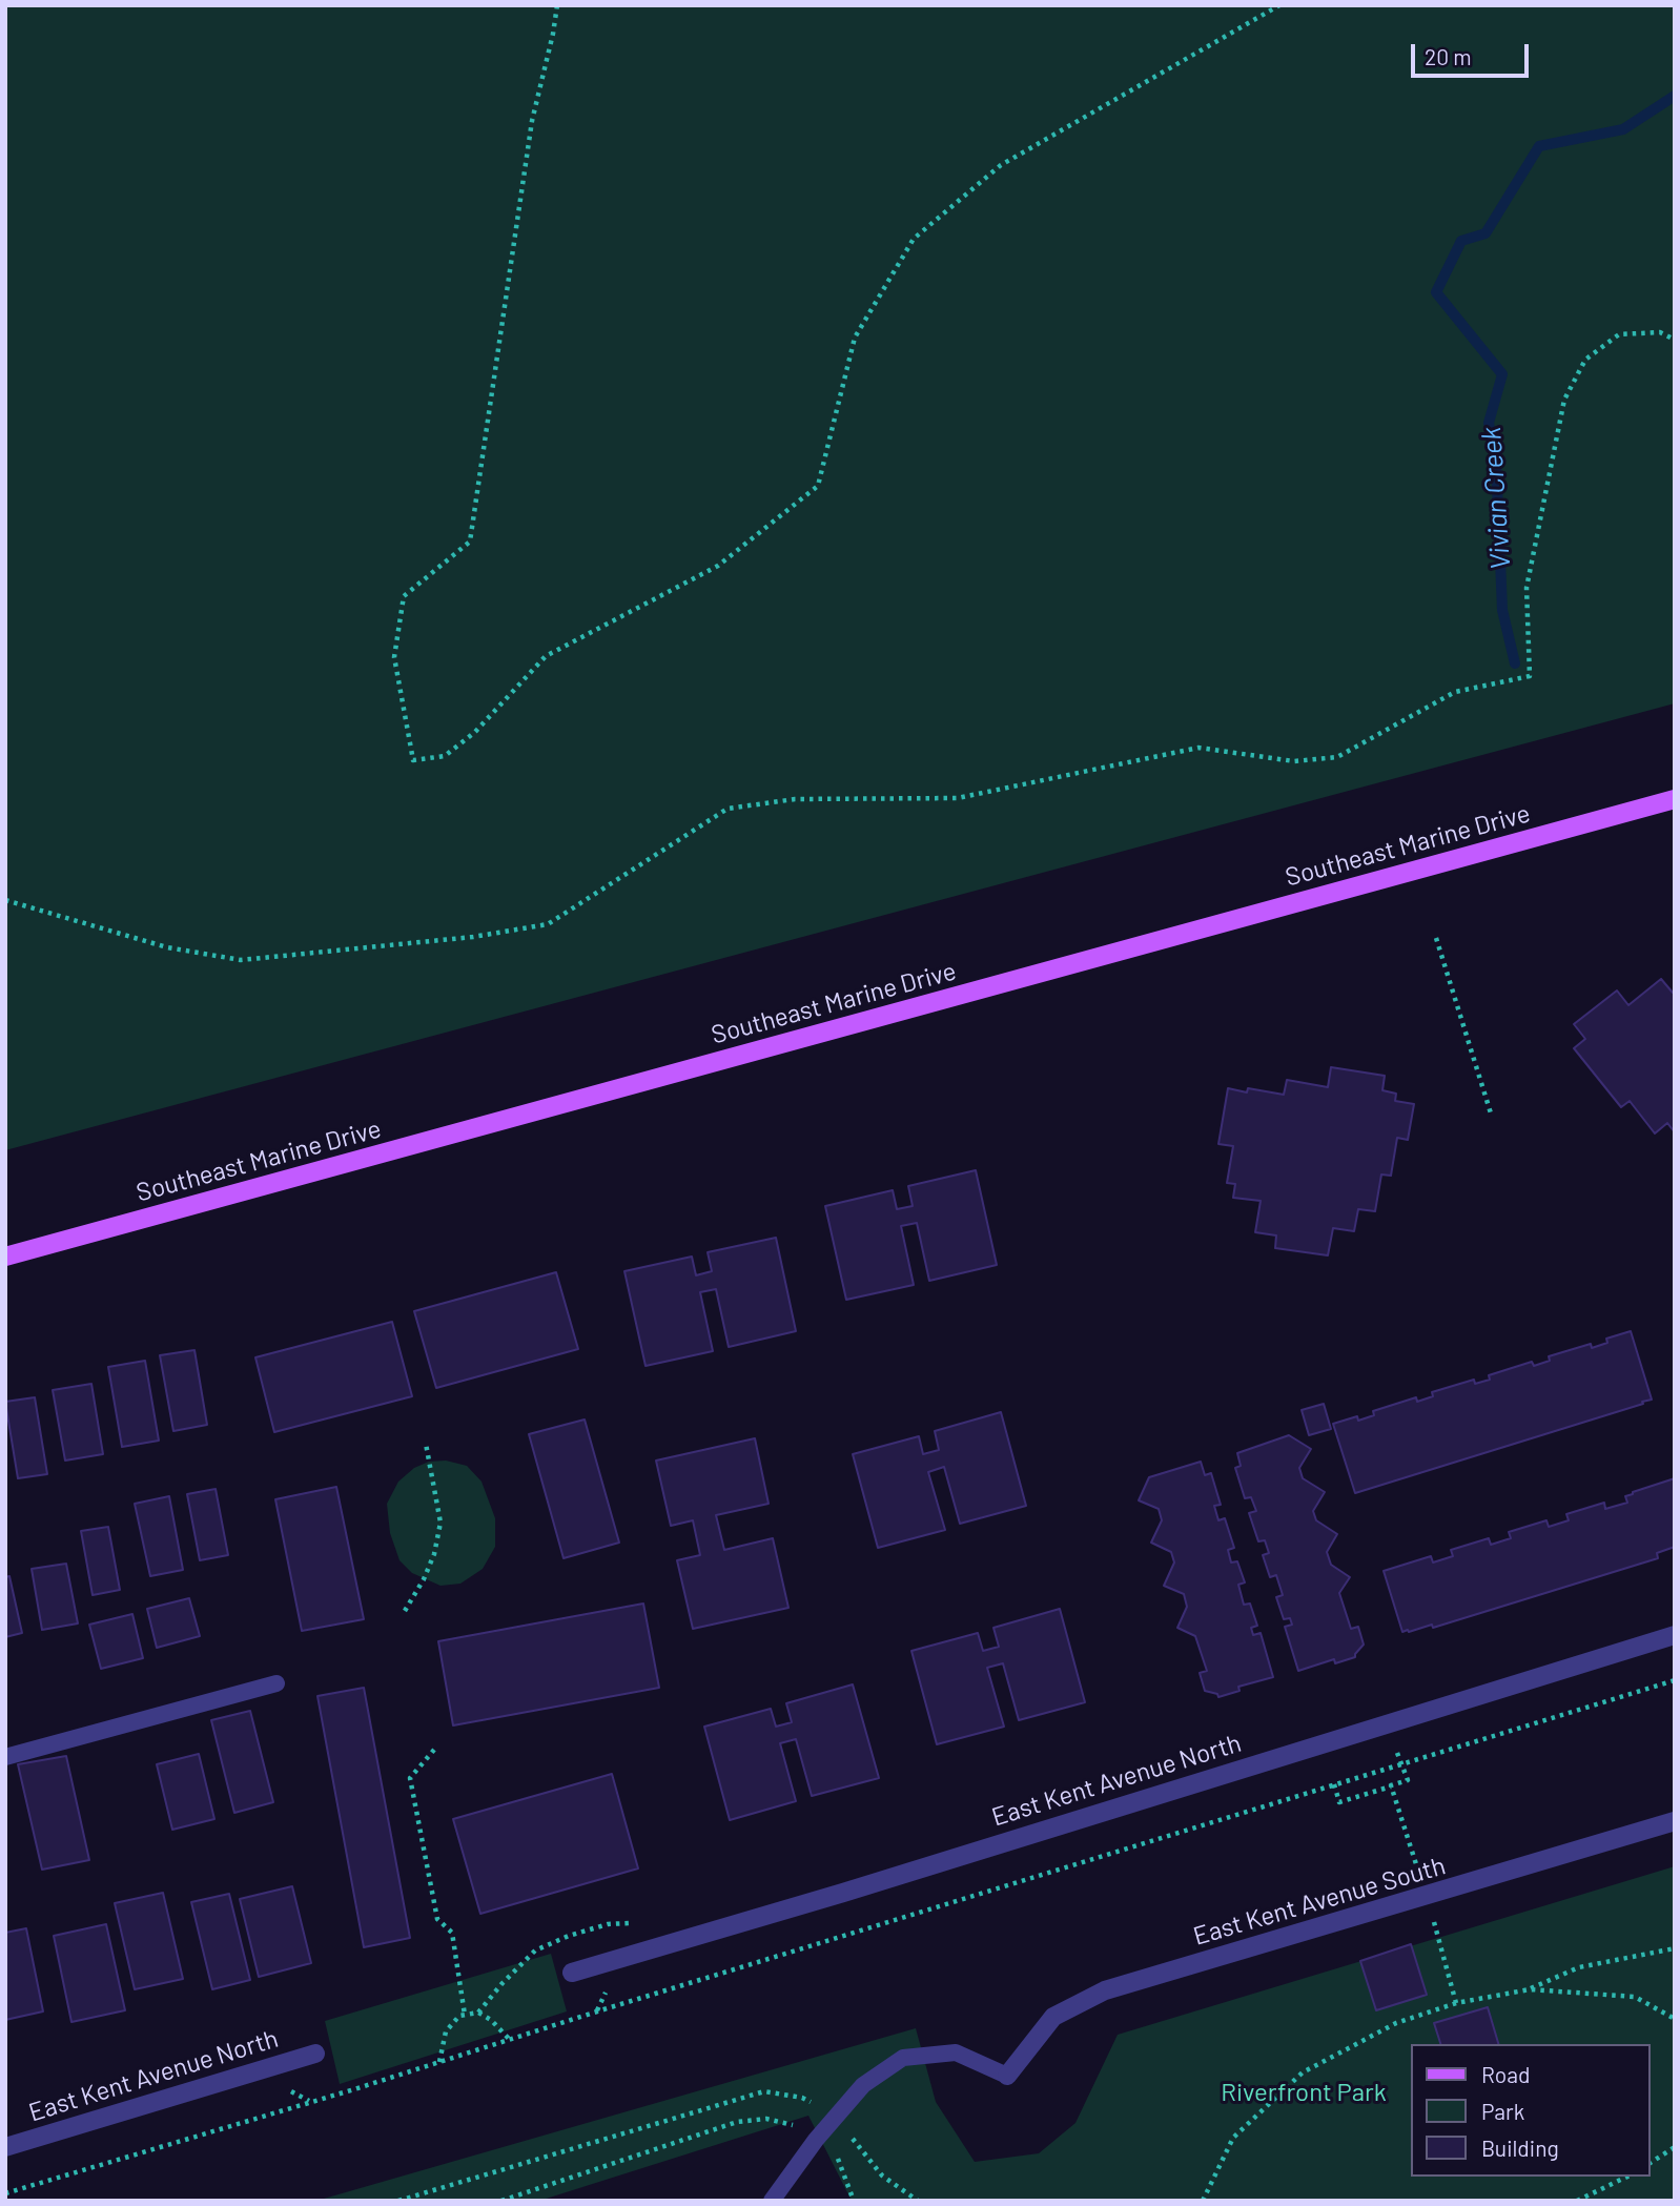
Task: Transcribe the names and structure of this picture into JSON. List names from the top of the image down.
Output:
{
  "streets": {
    "main road": ["Southeast Marine Drive"],
    "street": ["East Kent Avenue North", "East Kent Avenue South"]
  },
  "water": ["Vivian Creek"],
  "parks": ["Riverfront Park"],
  "legend": ["Road", "Park", "Building"],
  "scale_bar": "20 m"
}
